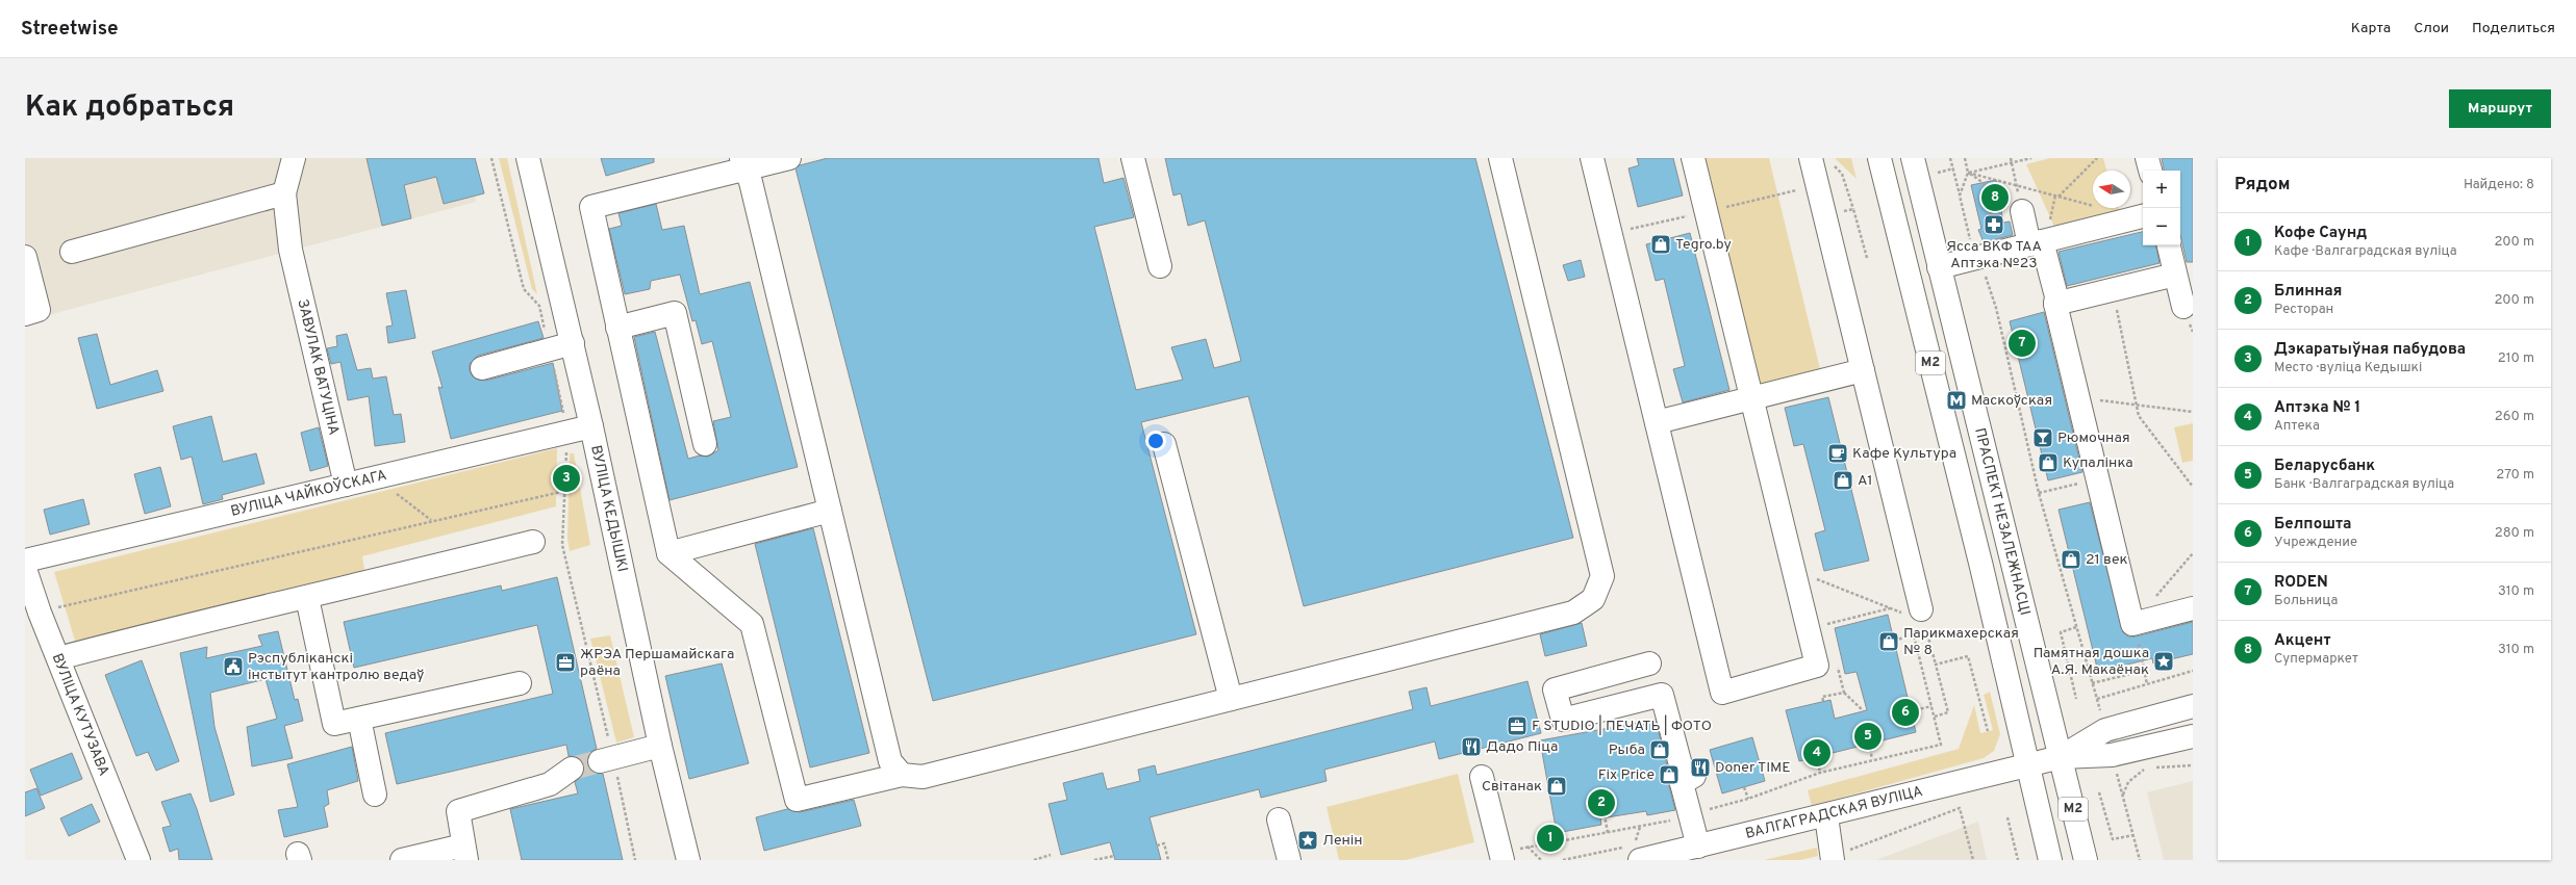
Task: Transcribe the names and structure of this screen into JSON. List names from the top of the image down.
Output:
{
  "streets": {
    "street": [
      "М2",
      "ЗАВУЛАК ВАТУЦІНА",
      "ВУЛІЦА ЧАЙКОЎСКАГА",
      "ВУЛІЦА КЕДЫШКІ",
      "ПРАСПЕКТ НЕЗАЛЕЖНАСЦІ",
      "ВУЛІЦА КУТУЗАВА",
      "ВАЛГАГРАДСКАЯ ВУЛІЦА"
    ]
  },
  "crossings": [
    ["М2", "ВАЛГАГРАДСКАЯ ВУЛІЦА"],
    ["ЗАВУЛАК ВАТУЦІНА", "ВУЛІЦА ЧАЙКОЎСКАГА"],
    ["ВУЛІЦА ЧАЙКОЎСКАГА", "ВУЛІЦА КЕДЫШКІ"],
    ["ПРАСПЕКТ НЕЗАЛЕЖНАСЦІ", "ВАЛГАГРАДСКАЯ ВУЛІЦА"]
  ],
  "places": {
    "pharmacy": ["Ясса ВКФ ТАА Аптэка №23"],
    "shop": [
      "Tegro.by",
      "Купалiнка",
      "A1",
      "21 век",
      "Парикмахерская № 8",
      "Рыба",
      "Fix Price",
      "Світанак"
    ],
    "metro station": ["Маскоўская"],
    "bar": ["Рюмочная"],
    "cafe": ["Кафе Культура"],
    "place": ["Памятная дошка А.Я. Макаёнак", "Ленін"],
    "office": ["ЖРЭА Першамайскага раёна", "F STUDIO | ПЕЧАТЬ | ФОТО"],
    "public building": ["Рэспубліканскі інстытут кантролю ведаў"],
    "restaurant": ["Дадо Піца", "Doner TIME"]
  },
  "north": "left",
  "page": {
    "header": "Streetwise",
    "nav": ["Карта", "Слои", "Поделиться"],
    "title": "Как добраться",
    "buttons": "Маршрут",
    "heading": ["Рядом", "Найдено: 8"],
    "map_buttons": ["+", "−"],
    "pins": [
      "8",
      "7",
      "3",
      "6",
      "5",
      "4",
      "2",
      "1"
    ],
    "list": [
      {
        "mark": "1",
        "name": "Кофе Саунд",
        "note": "Кафе · Валгаградская вуліца",
        "value": "200 m"
      },
      {
        "mark": "2",
        "name": "Блинная",
        "note": "Ресторан",
        "value": "200 m"
      },
      {
        "mark": "3",
        "name": "Дэкаратыўная пабудова",
        "note": "Место · вуліца Кедышкі",
        "value": "210 m"
      },
      {
        "mark": "4",
        "name": "Аптэка № 1",
        "note": "Аптека",
        "value": "260 m"
      },
      {
        "mark": "5",
        "name": "Беларусбанк",
        "note": "Банк · Валгаградская вуліца",
        "value": "270 m"
      },
      {
        "mark": "6",
        "name": "Белпошта",
        "note": "Учреждение",
        "value": "280 m"
      },
      {
        "mark": "7",
        "name": "RODEN",
        "note": "Больница",
        "value": "310 m"
      },
      {
        "mark": "8",
        "name": "Акцент",
        "note": "Супермаркет",
        "value": "310 m"
      }
    ]
  }
}
